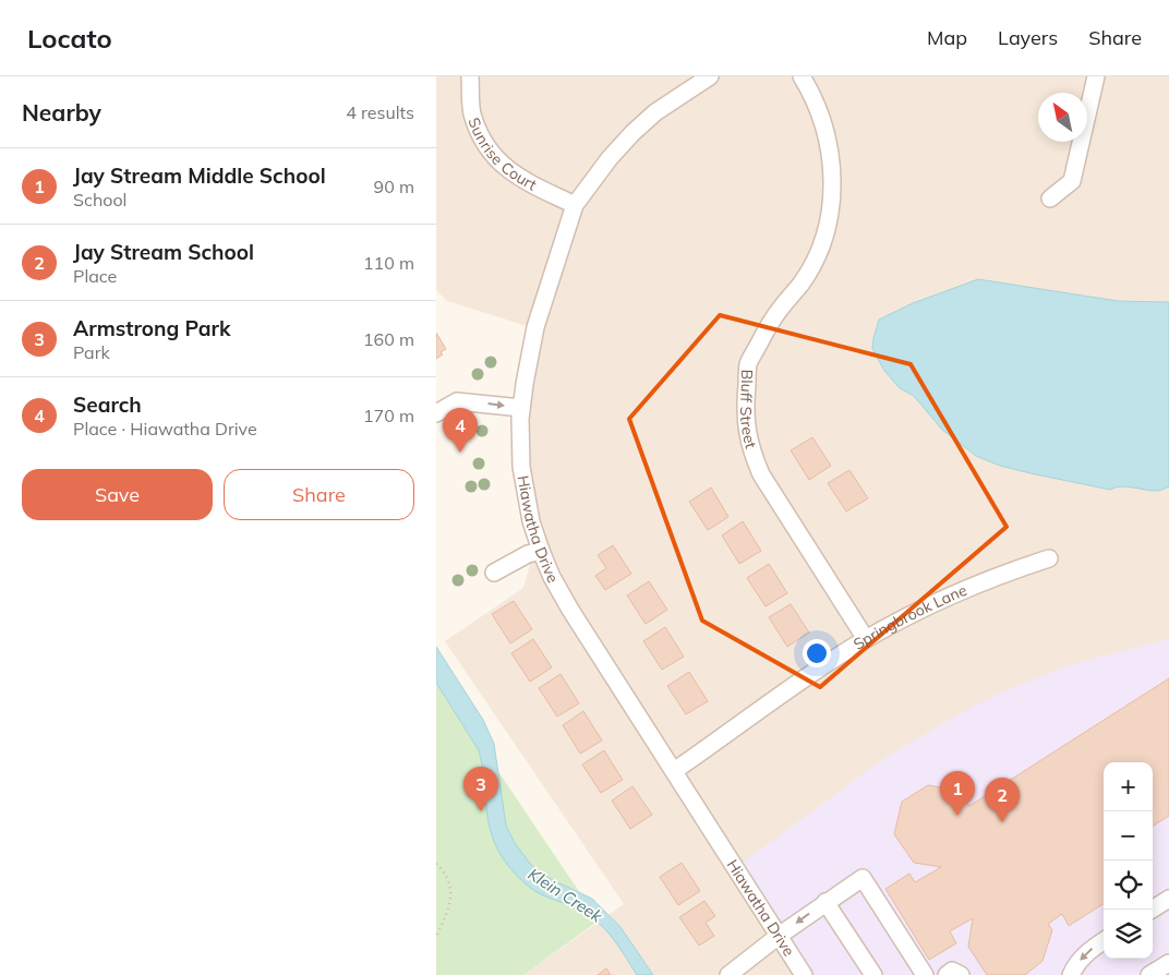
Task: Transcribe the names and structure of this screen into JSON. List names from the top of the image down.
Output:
{
  "streets": {
    "street": [
      "Sunrise Court",
      "Bluff Street",
      "Hiawatha Drive",
      "Springbrook Lane"
    ]
  },
  "crossings": [
    ["Sunrise Court", "Hiawatha Drive"],
    ["Bluff Street", "Springbrook Lane"],
    ["Hiawatha Drive", "Springbrook Lane"]
  ],
  "water": ["Klein Creek"],
  "north": "top left",
  "page": {
    "header": "Locato",
    "nav": ["Map", "Layers", "Share"],
    "heading": ["Nearby", "4 results"],
    "list": [
      {
        "mark": "1",
        "name": "Jay Stream Middle School",
        "note": "School",
        "value": "90 m"
      },
      {
        "mark": "2",
        "name": "Jay Stream School",
        "note": "Place",
        "value": "110 m"
      },
      {
        "mark": "3",
        "name": "Armstrong Park",
        "note": "Park",
        "value": "160 m"
      },
      {
        "mark": "4",
        "name": "Search",
        "note": "Place · Hiawatha Drive",
        "value": "170 m"
      }
    ],
    "pins": [
      "4",
      "3",
      "1",
      "2"
    ],
    "buttons": ["Save", "Share"],
    "map_buttons": ["+", "−"]
  }
}
